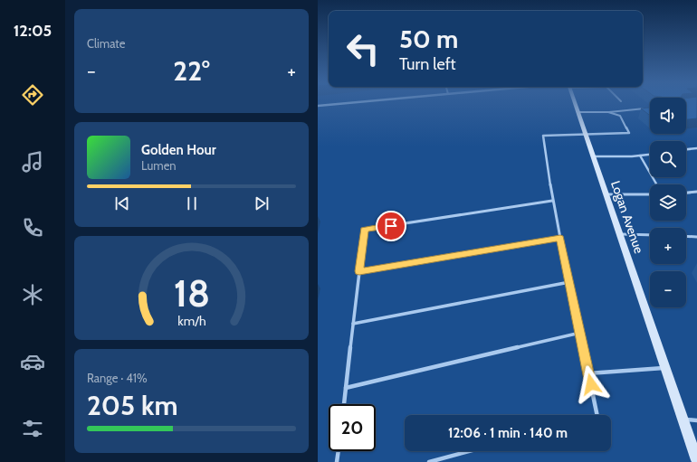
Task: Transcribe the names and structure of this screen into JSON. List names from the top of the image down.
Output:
{
  "streets": {
    "main road": ["Logan Avenue"]
  },
  "page": {
    "tabs": "12:05",
    "tile": [
      "Climate",
      ["Range · 41%", "205 km"]
    ],
    "turn": ["50 m", "Turn left"],
    "heat": ["−", "22°", "+"],
    "map_buttons": ["+", "−"],
    "song": ["Golden Hour", "Lumen"],
    "limit": "20",
    "trip": "12:06 · 1 min · 140 m",
    "gauge": ["18", "km/h"]
  }
}
